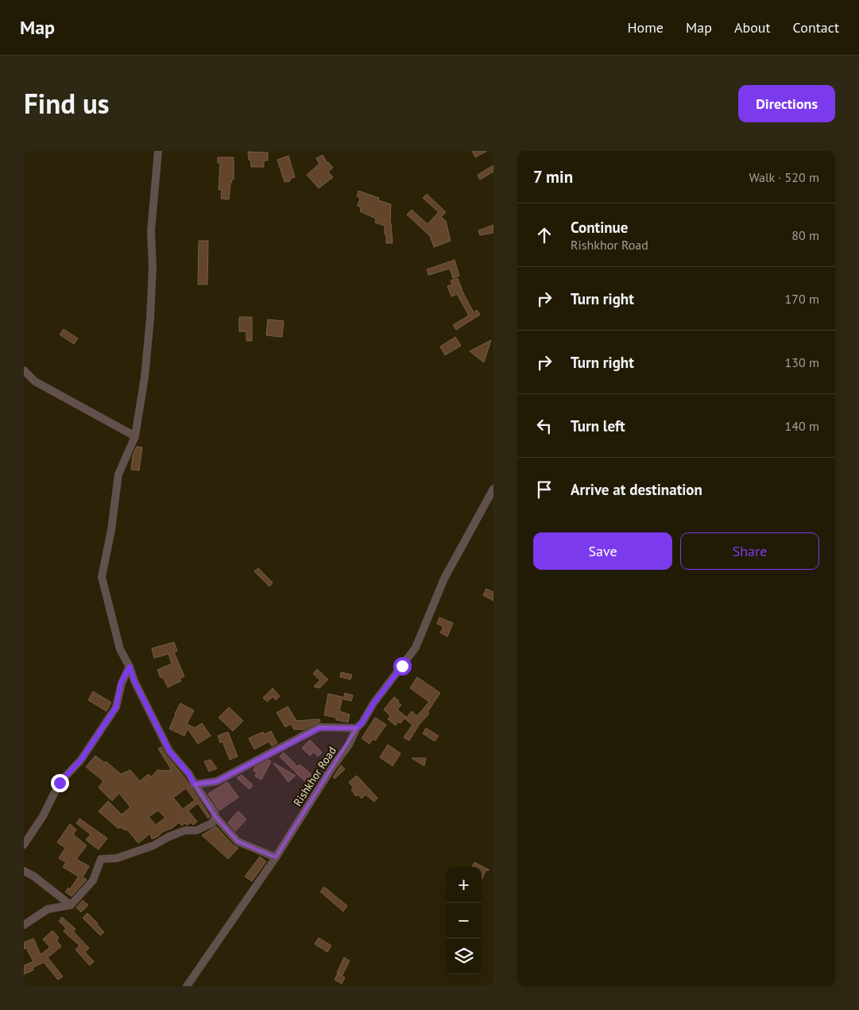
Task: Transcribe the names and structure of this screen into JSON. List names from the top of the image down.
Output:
{
  "streets": {
    "street": ["Rishkhor Road"]
  },
  "page": {
    "header": "Map",
    "nav": [
      "Home",
      "Map",
      "About",
      "Contact"
    ],
    "title": "Find us",
    "buttons": [
      "Directions",
      ["Save", "Share"]
    ],
    "heading": ["7 min", "Walk · 520 m"],
    "list": [
      ["Continue", "Rishkhor Road", "80 m"],
      ["Turn right", "170 m"],
      ["Turn right", "130 m"],
      ["Turn left", "140 m"],
      "Arrive at destination"
    ],
    "map_buttons": ["+", "−"]
  }
}
